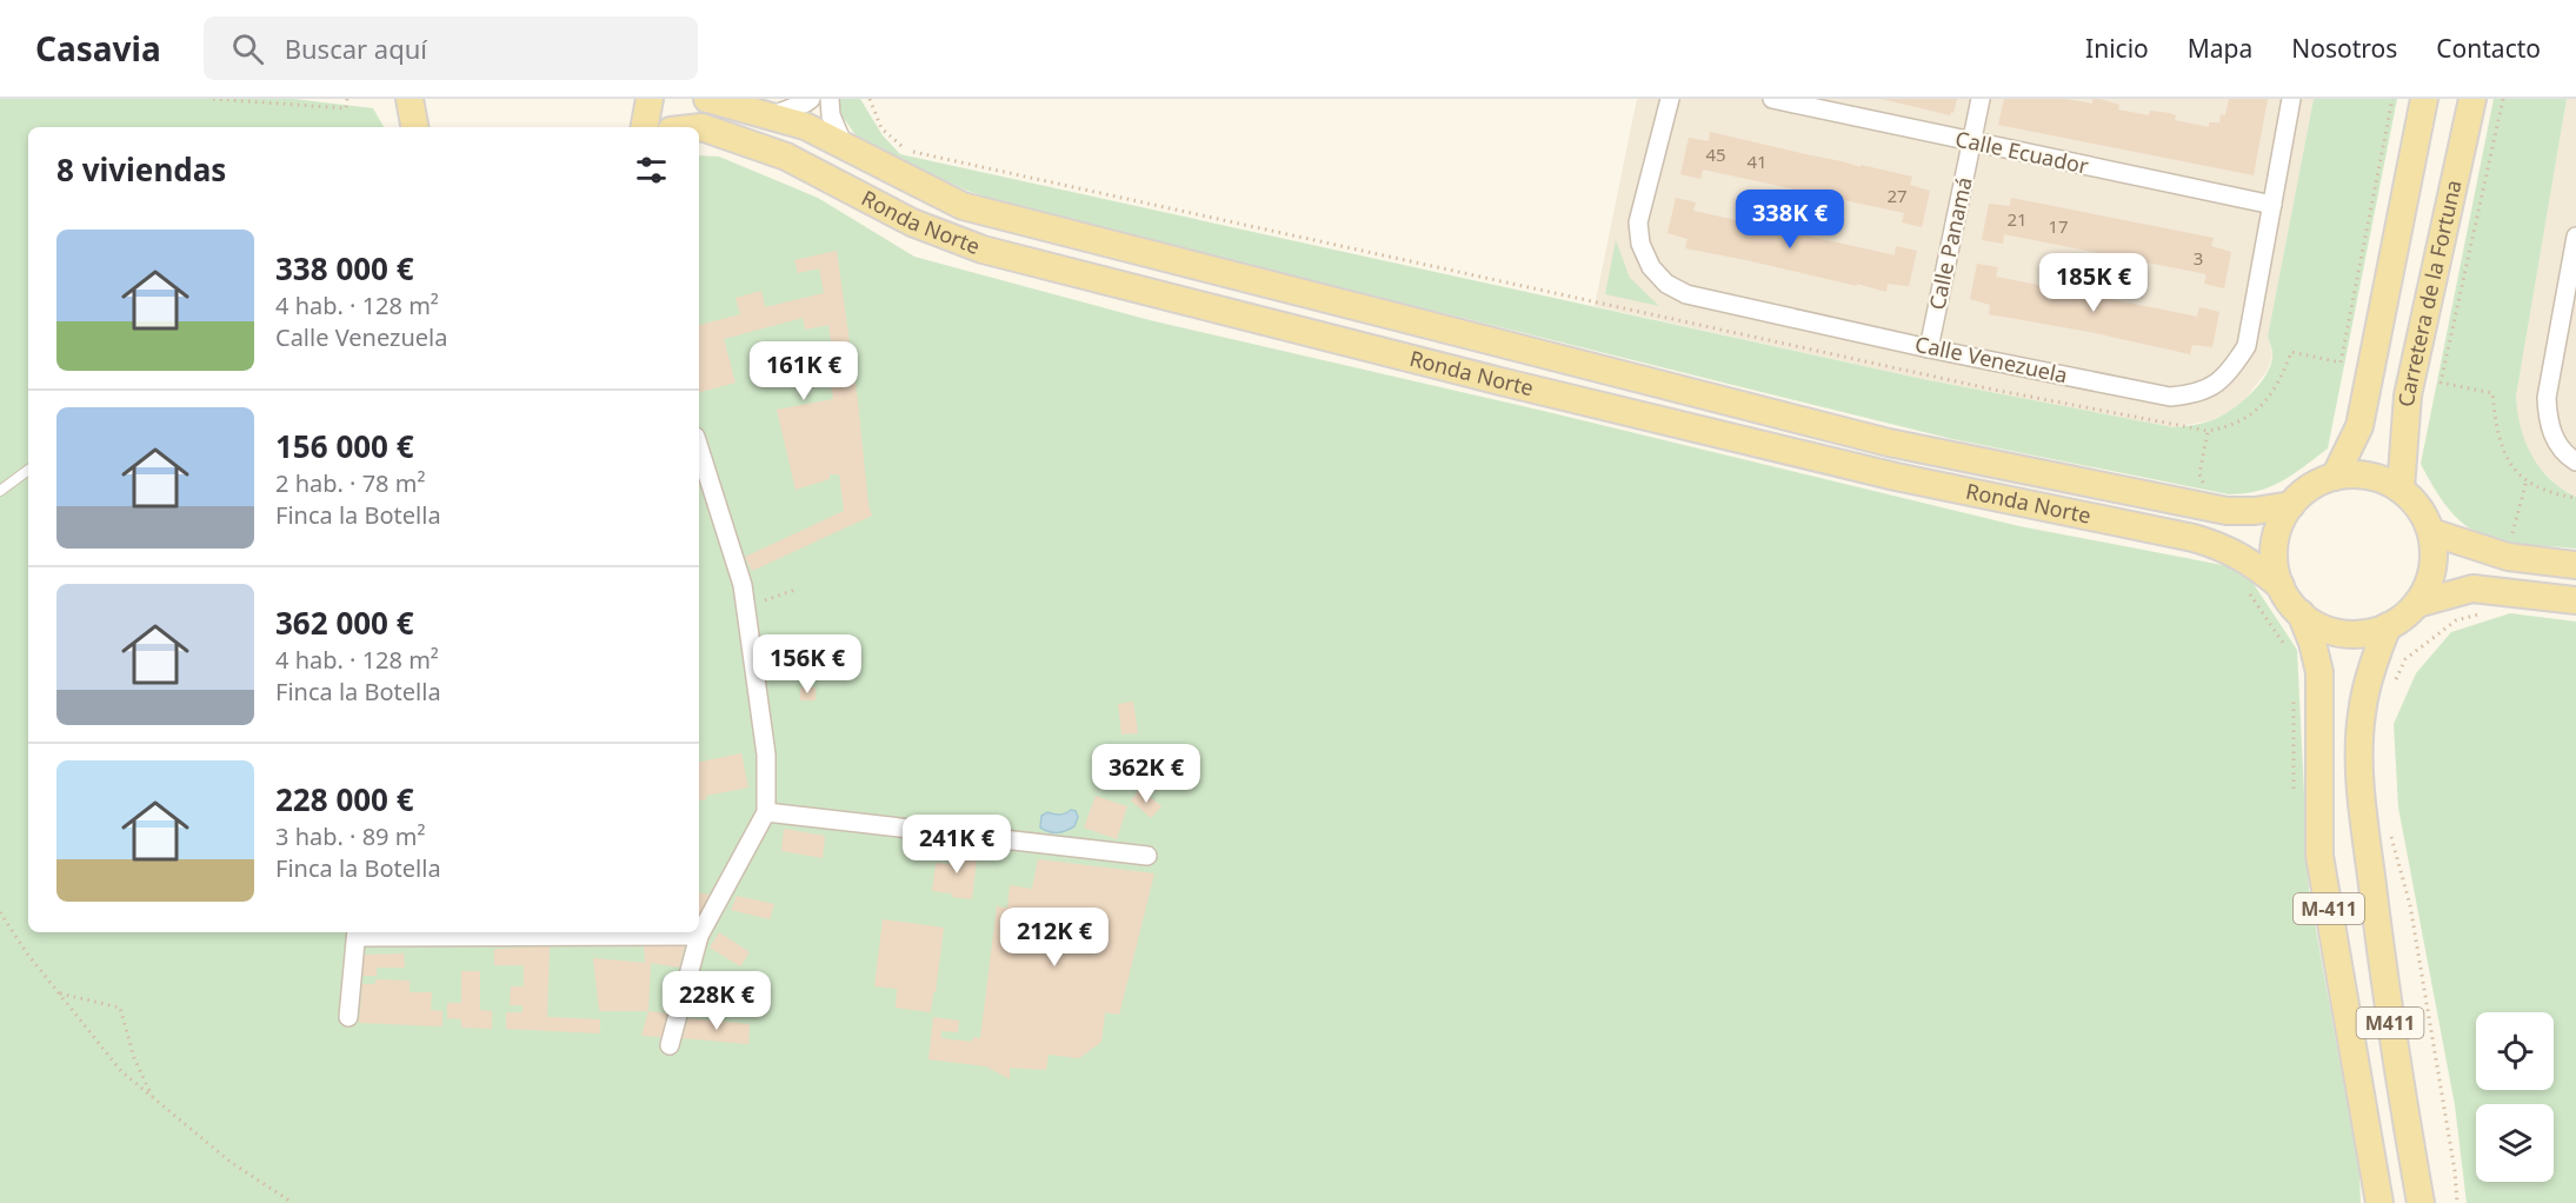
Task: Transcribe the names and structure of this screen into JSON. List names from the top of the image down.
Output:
{
  "streets": {
    "main road": [
      "Ronda Norte",
      "Carretera de la Fortuna",
      "M-411",
      "M411"
    ],
    "street": ["Calle Ecuador", "Calle Panamá", "Calle Venezuela"]
  },
  "crossings": [
    ["Calle Ecuador", "Calle Panamá"],
    ["Calle Ecuador", "Calle Venezuela"],
    ["Ronda Norte", "Carretera de la Fortuna"],
    ["Ronda Norte", "M-411"],
    ["Ronda Norte", "M411"],
    ["Calle Panamá", "Calle Venezuela"],
    ["Carretera de la Fortuna", "M-411"],
    ["Carretera de la Fortuna", "M411"],
    ["M-411", "M411"]
  ],
  "house_numbers": [
    "45",
    "41",
    "27",
    "21",
    "17",
    "3"
  ],
  "page": {
    "header": "Casavia",
    "search": "Buscar aquí",
    "nav": [
      "Inicio",
      "Mapa",
      "Nosotros",
      "Contacto"
    ],
    "heading": "8 viviendas",
    "price": [
      "338K €",
      "185K €",
      "161K €",
      "156K €",
      "362K €",
      "241K €",
      "212K €",
      "228K €"
    ],
    "list": [
      {
        "name": "338 000 €",
        "note": "4 hab. · 128 m² · Calle Venezuela"
      },
      {
        "name": "156 000 €",
        "note": "2 hab. · 78 m² · Finca la Botella"
      },
      {
        "name": "362 000 €",
        "note": "4 hab. · 128 m² · Finca la Botella"
      },
      {
        "name": "228 000 €",
        "note": "3 hab. · 89 m² · Finca la Botella"
      }
    ]
  }
}
